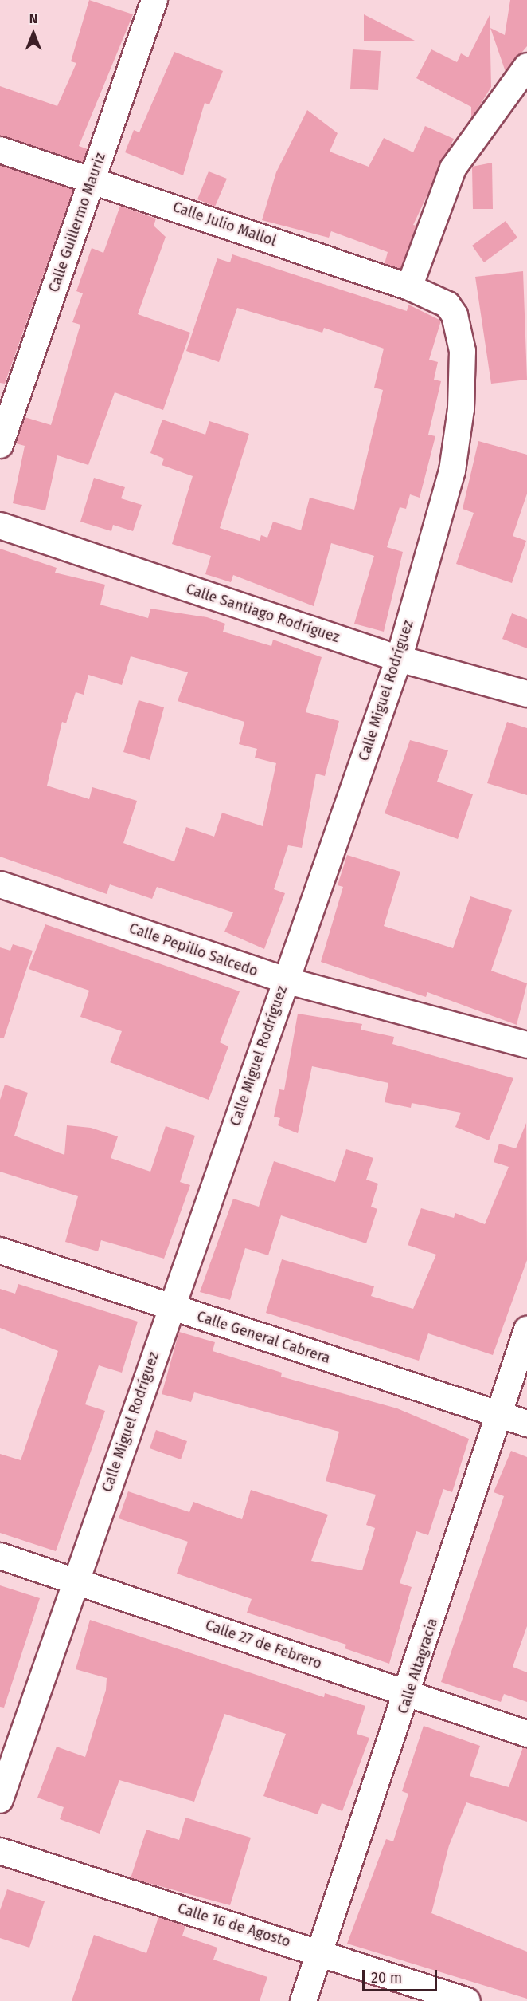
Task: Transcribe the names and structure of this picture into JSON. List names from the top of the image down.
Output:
{
  "streets": {
    "street": [
      "Calle Guillermo Mauriz",
      "Calle Julio Mallol",
      "Calle Santiago Rodríguez",
      "Calle Miguel Rodríguez",
      "Calle Pepillo Salcedo",
      "Calle General Cabrera",
      "Calle 27 de Febrero",
      "Calle Altagracia",
      "Calle 16 de Agosto"
    ]
  },
  "crossings": [
    ["Calle Guillermo Mauriz", "Calle Julio Mallol"],
    ["Calle Julio Mallol", "Calle Miguel Rodríguez"],
    ["Calle Santiago Rodríguez", "Calle Miguel Rodríguez"],
    ["Calle Miguel Rodríguez", "Calle Pepillo Salcedo"],
    ["Calle Miguel Rodríguez", "Calle General Cabrera"],
    ["Calle Miguel Rodríguez", "Calle 27 de Febrero"],
    ["Calle General Cabrera", "Calle Altagracia"],
    ["Calle 27 de Febrero", "Calle Altagracia"],
    ["Calle Altagracia", "Calle 16 de Agosto"]
  ],
  "scale_bar": "20 m",
  "north": "top"
}
